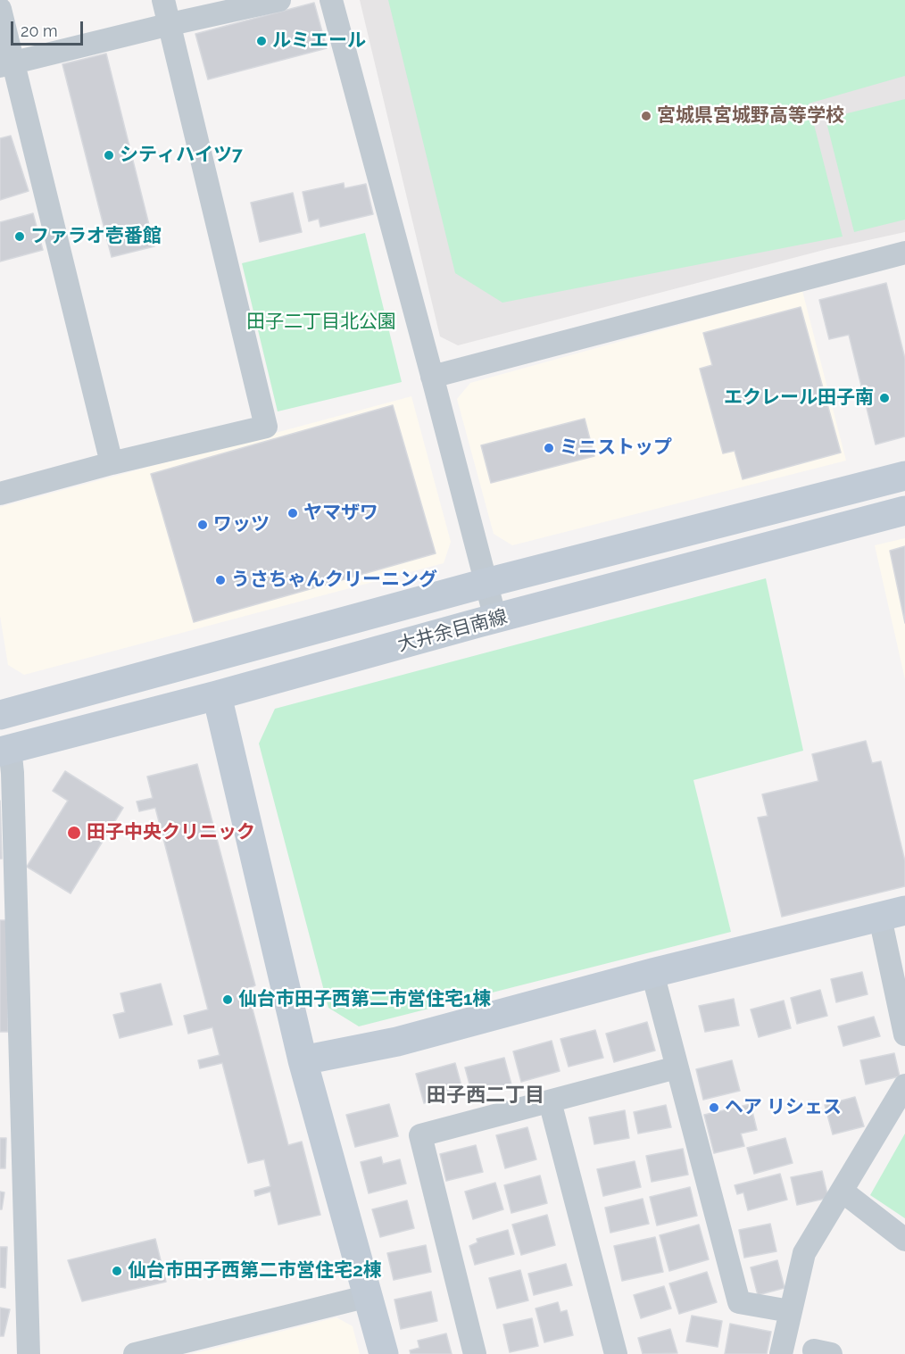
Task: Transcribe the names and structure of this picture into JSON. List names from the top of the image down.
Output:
{
  "streets": {
    "street": ["大井余目南線"]
  },
  "districts": ["田子西二丁目"],
  "parks": ["田子二丁目北公園"],
  "places": [
    "ルミエール",
    "宮城県宮城野高等学校",
    "シティハイツ7",
    "ファラオ壱番館",
    "エクレール田子南",
    "ミニストップ",
    "ヤマザワ",
    "ワッツ",
    "うさちゃんクリーニング",
    "田子中央クリニック",
    "仙台市田子西第二市営住宅1棟",
    "ヘア リシェス",
    "仙台市田子西第二市営住宅2棟"
  ],
  "scale_bar": "20 m"
}
